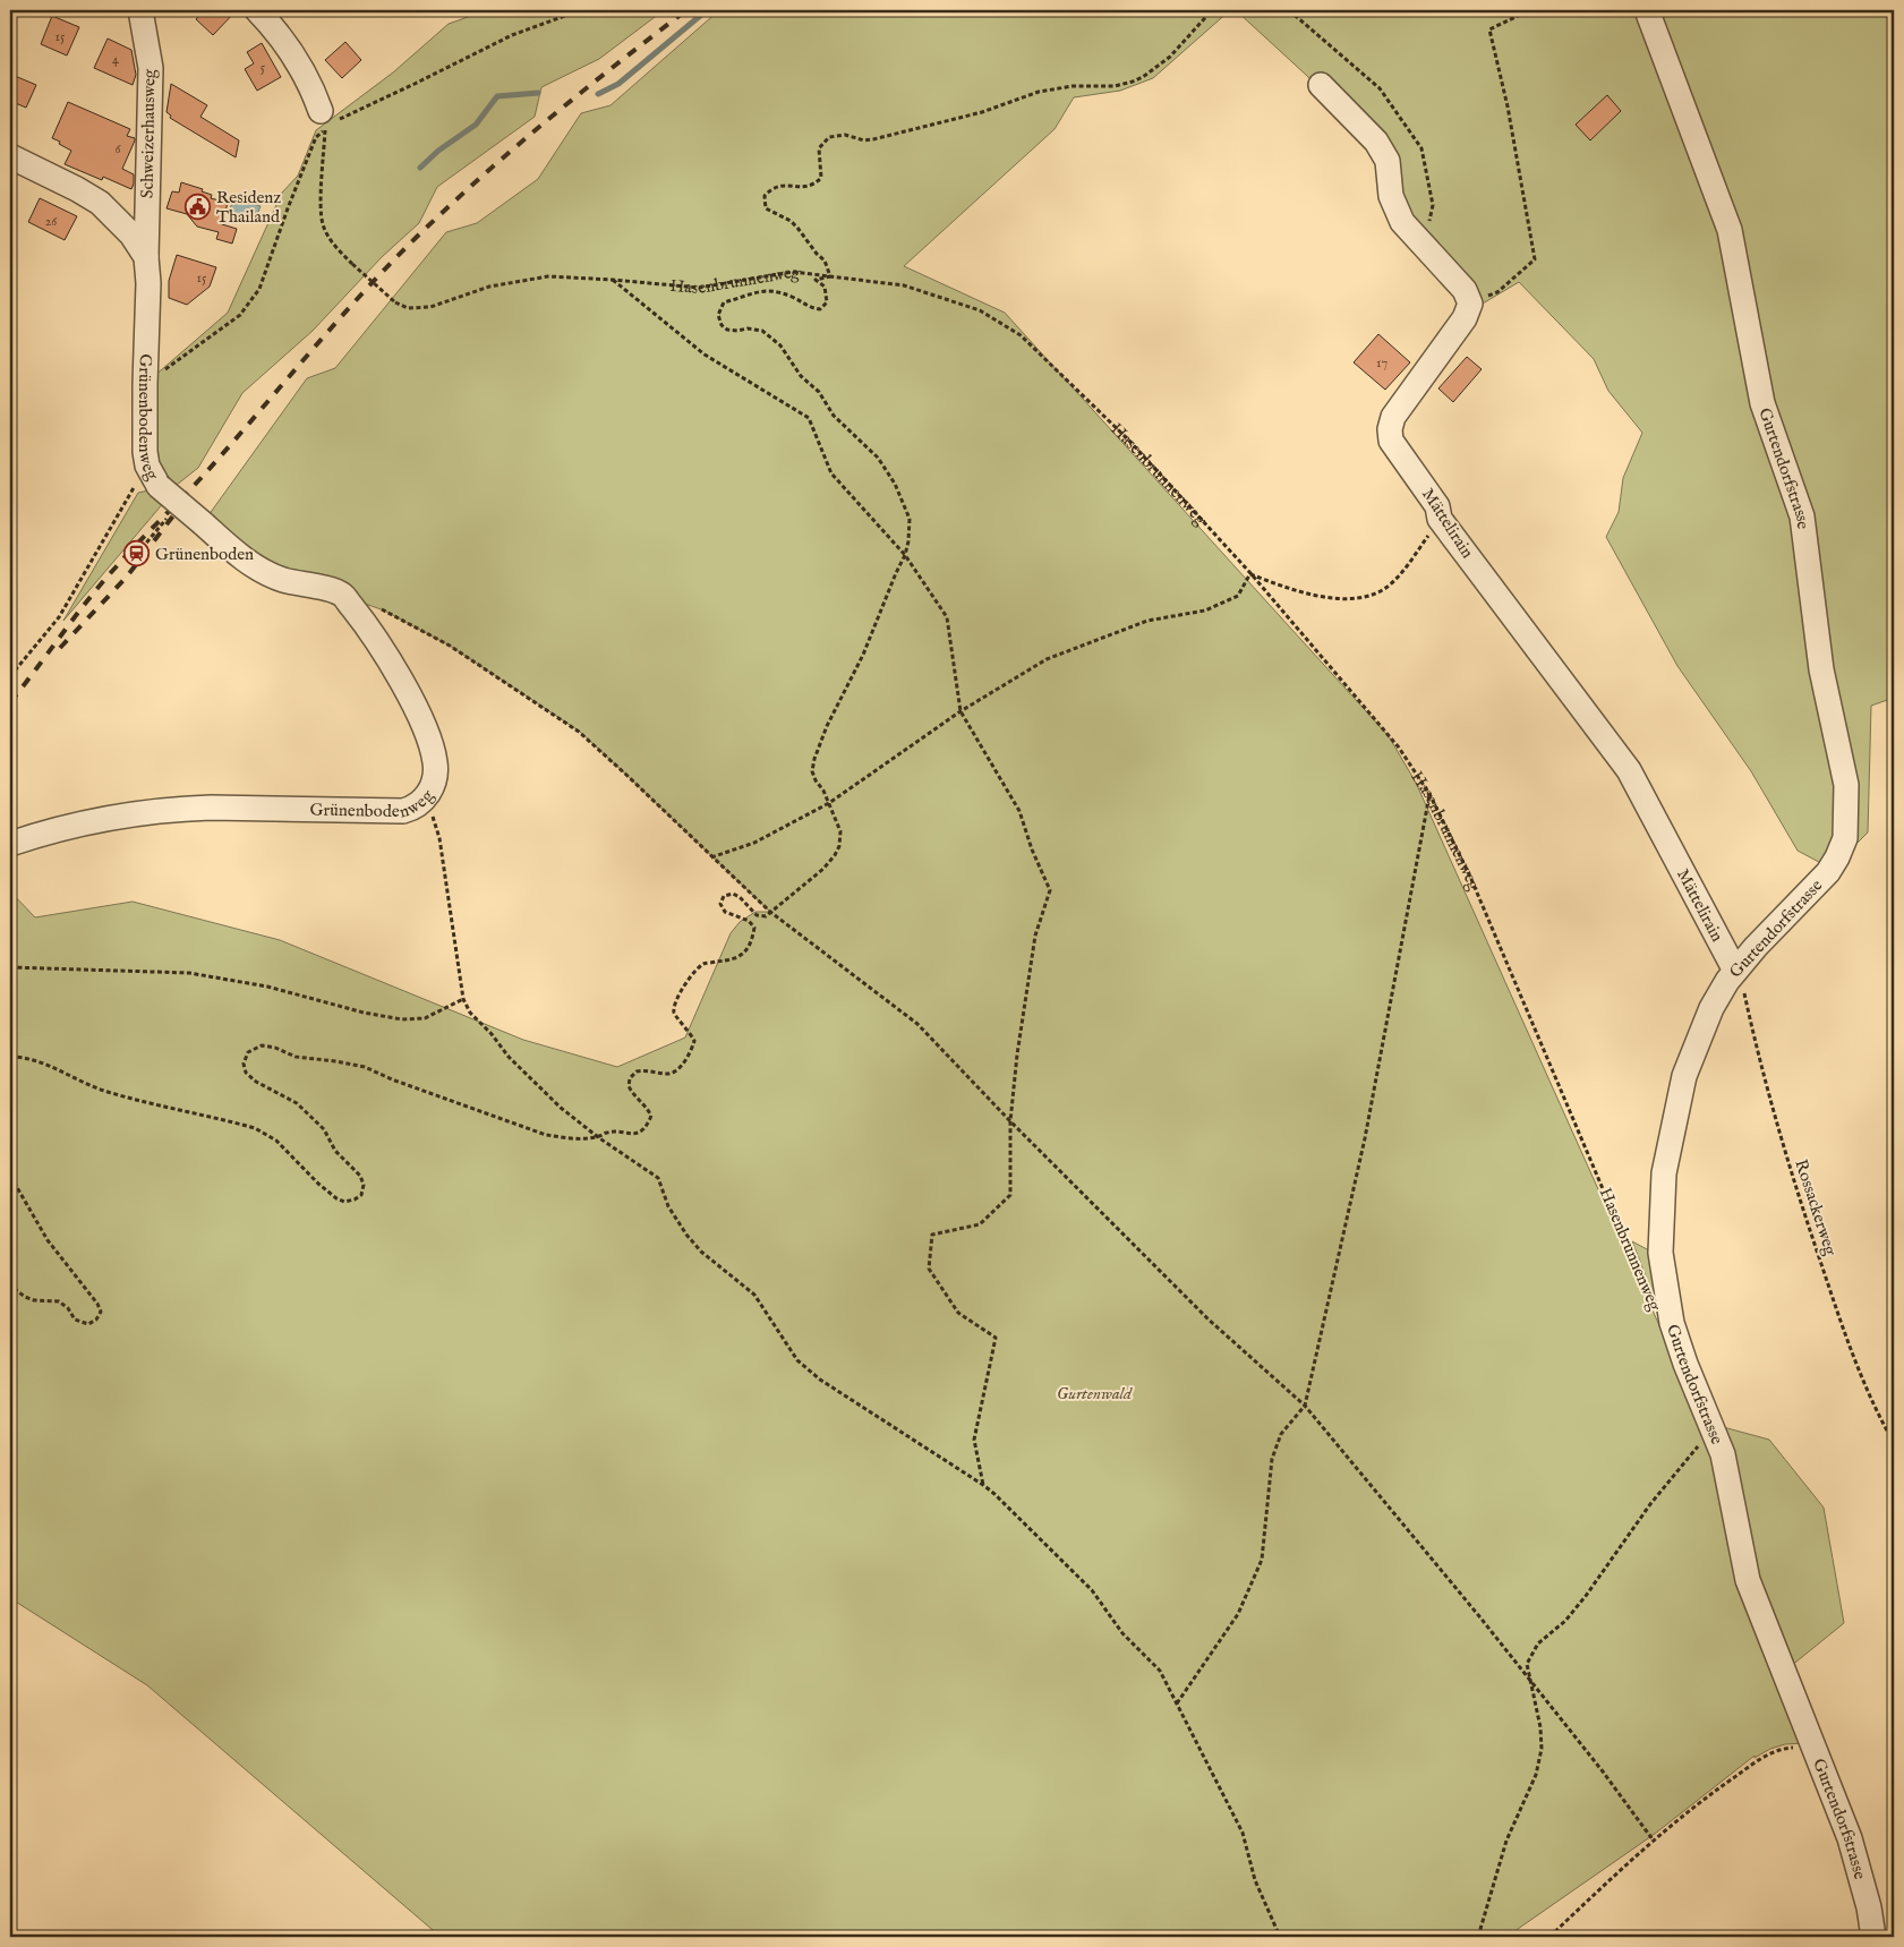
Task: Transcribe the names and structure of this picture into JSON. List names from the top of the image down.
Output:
{
  "streets": {
    "street": [
      "Schweizerhausweg",
      "Grünenbodenweg",
      "Gurtendorfstrasse",
      "Mättelirain"
    ],
    "path": ["Hasenbrunnenweg", "Rossackerweg"]
  },
  "crossings": [
    ["Schweizerhausweg", "Grünenbodenweg"],
    ["Gurtendorfstrasse", "Mättelirain"],
    ["Gurtendorfstrasse", "Rossackerweg"],
    ["Mättelirain", "Rossackerweg"]
  ],
  "parks": ["Gurtenwald"],
  "places": {
    "public building": ["Residenz Thailand"],
    "station": ["Grünenboden"]
  },
  "house_numbers": [
    "15",
    "4",
    "5",
    "6",
    "26",
    "15",
    "17"
  ]
}
